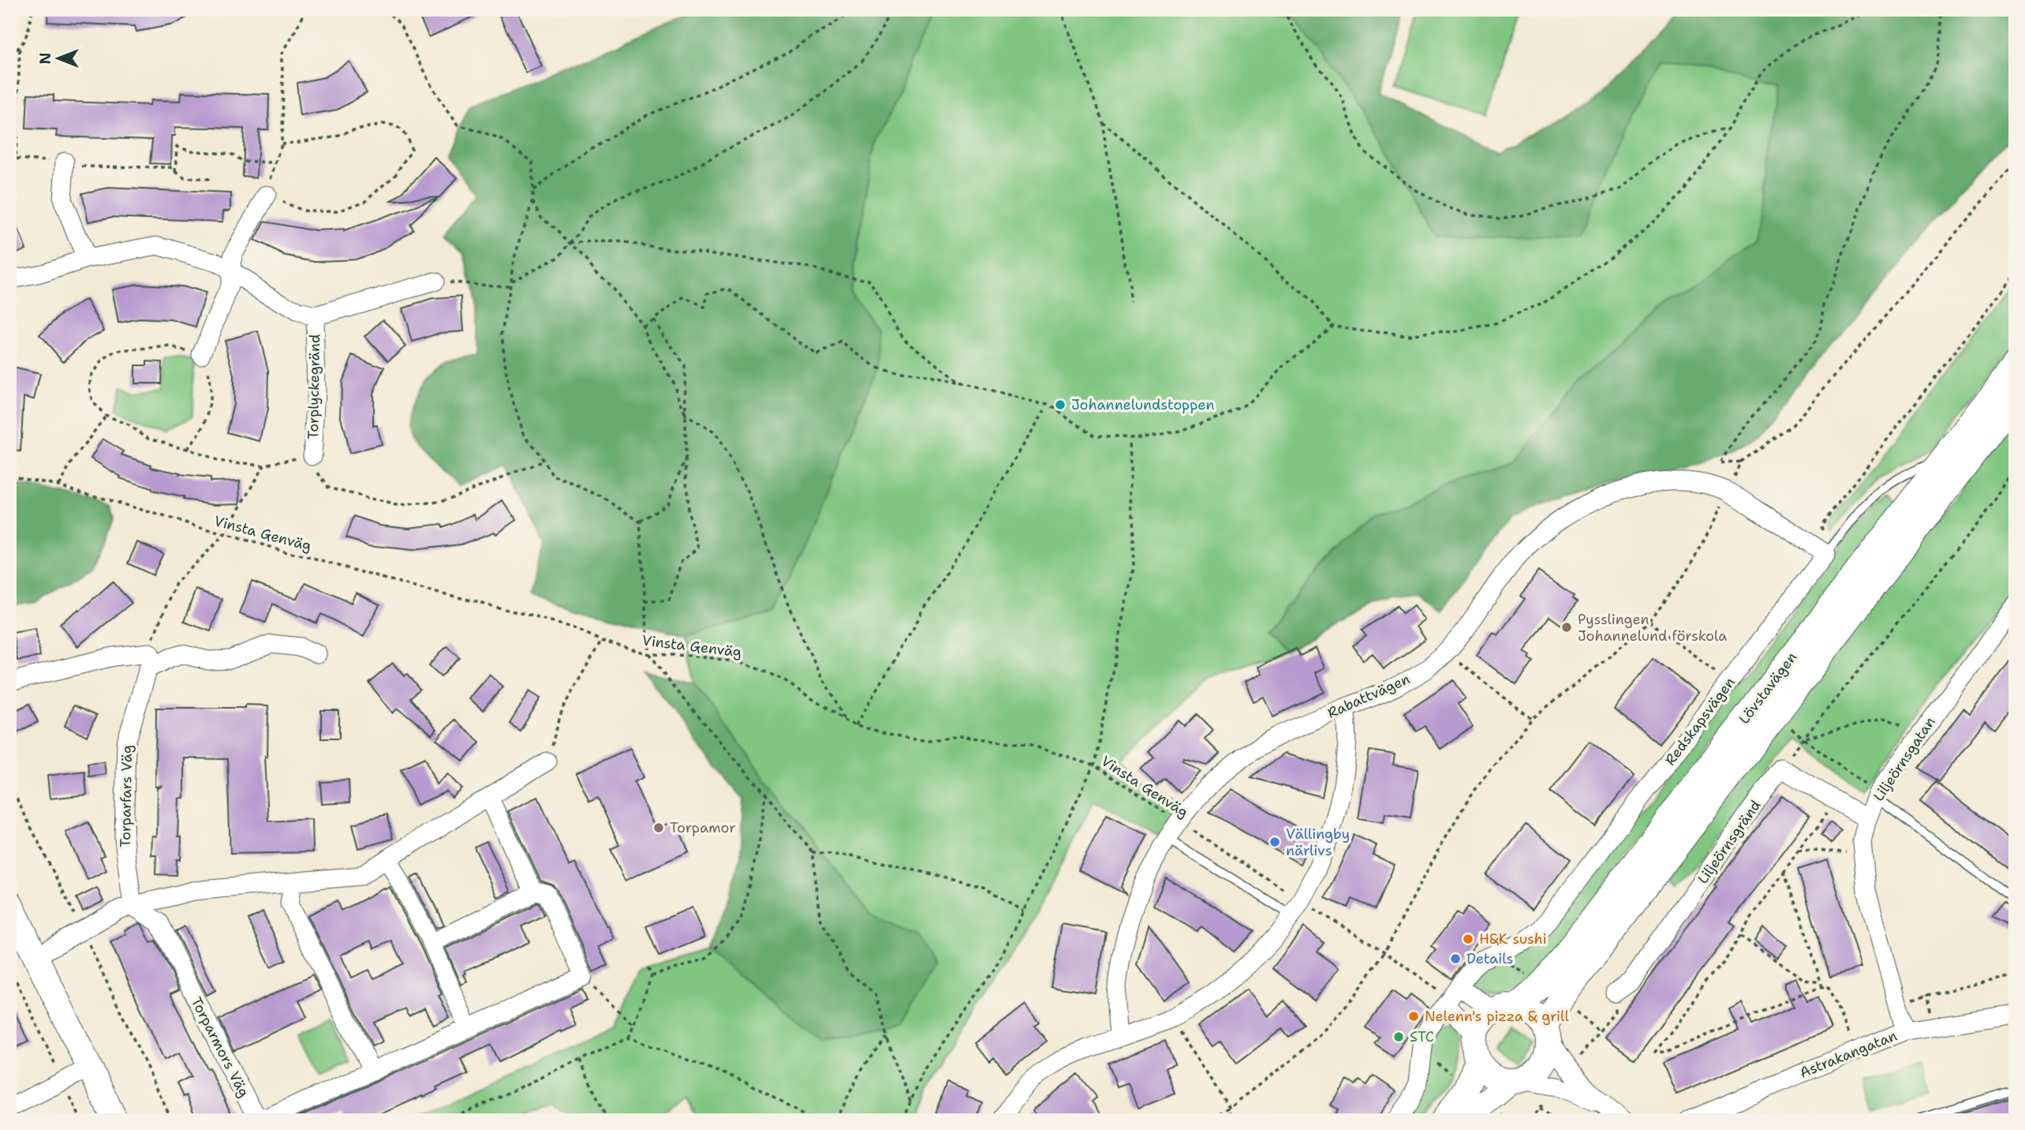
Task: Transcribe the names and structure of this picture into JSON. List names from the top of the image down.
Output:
{
  "streets": {
    "street": [
      "Torplyckegränd",
      "Lövstavägen",
      "Rabattvägen",
      "Redskapsvägen",
      "Liljeörnsgatan",
      "Torparfars Väg",
      "Liljeörnsgränd",
      "Torparmors Väg",
      "Astrakangatan"
    ],
    "path": ["Vinsta Genväg"]
  },
  "crossings": [
    ["Vinsta Genväg", "Rabattvägen"],
    ["Vinsta Genväg", "Redskapsvägen"],
    ["Lövstavägen", "Redskapsvägen"],
    ["Rabattvägen", "Redskapsvägen"],
    ["Liljeörnsgatan", "Astrakangatan"],
    ["Torparfars Väg", "Torparmors Väg"]
  ],
  "places": [
    "Johannelundstoppen",
    "Pysslingen Johannelund förskola",
    "Torpamor",
    "Vällingby närlivs",
    "H&K sushi",
    "Details",
    "Nelenn's pizza & grill",
    "STC"
  ],
  "north": "left"
}
